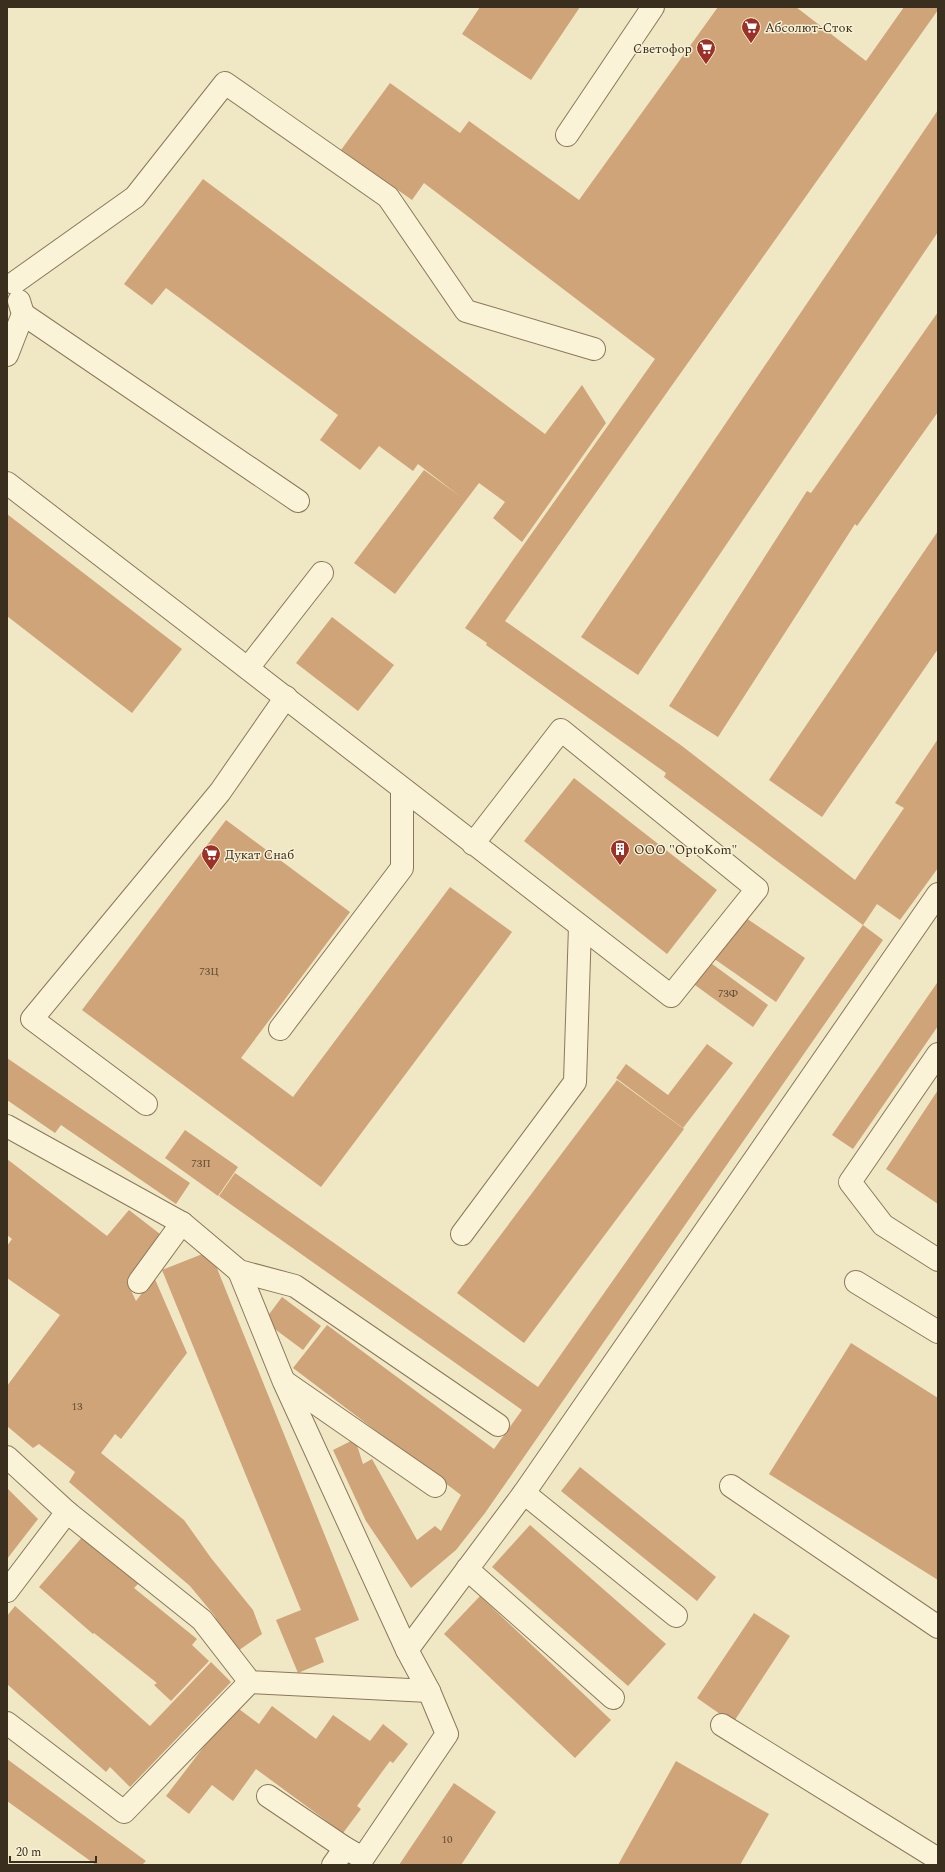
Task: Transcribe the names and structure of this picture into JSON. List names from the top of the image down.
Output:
{
  "places": {
    "supermarket": ["Абсолют-Сток", "Светофор", "Дукат Снаб"],
    "building": ["OOO \"OptoKom\""]
  },
  "house_numbers": [
    "73Ц",
    "73Ф",
    "73П",
    "13",
    "10"
  ],
  "scale_bar": "20 m"
}
